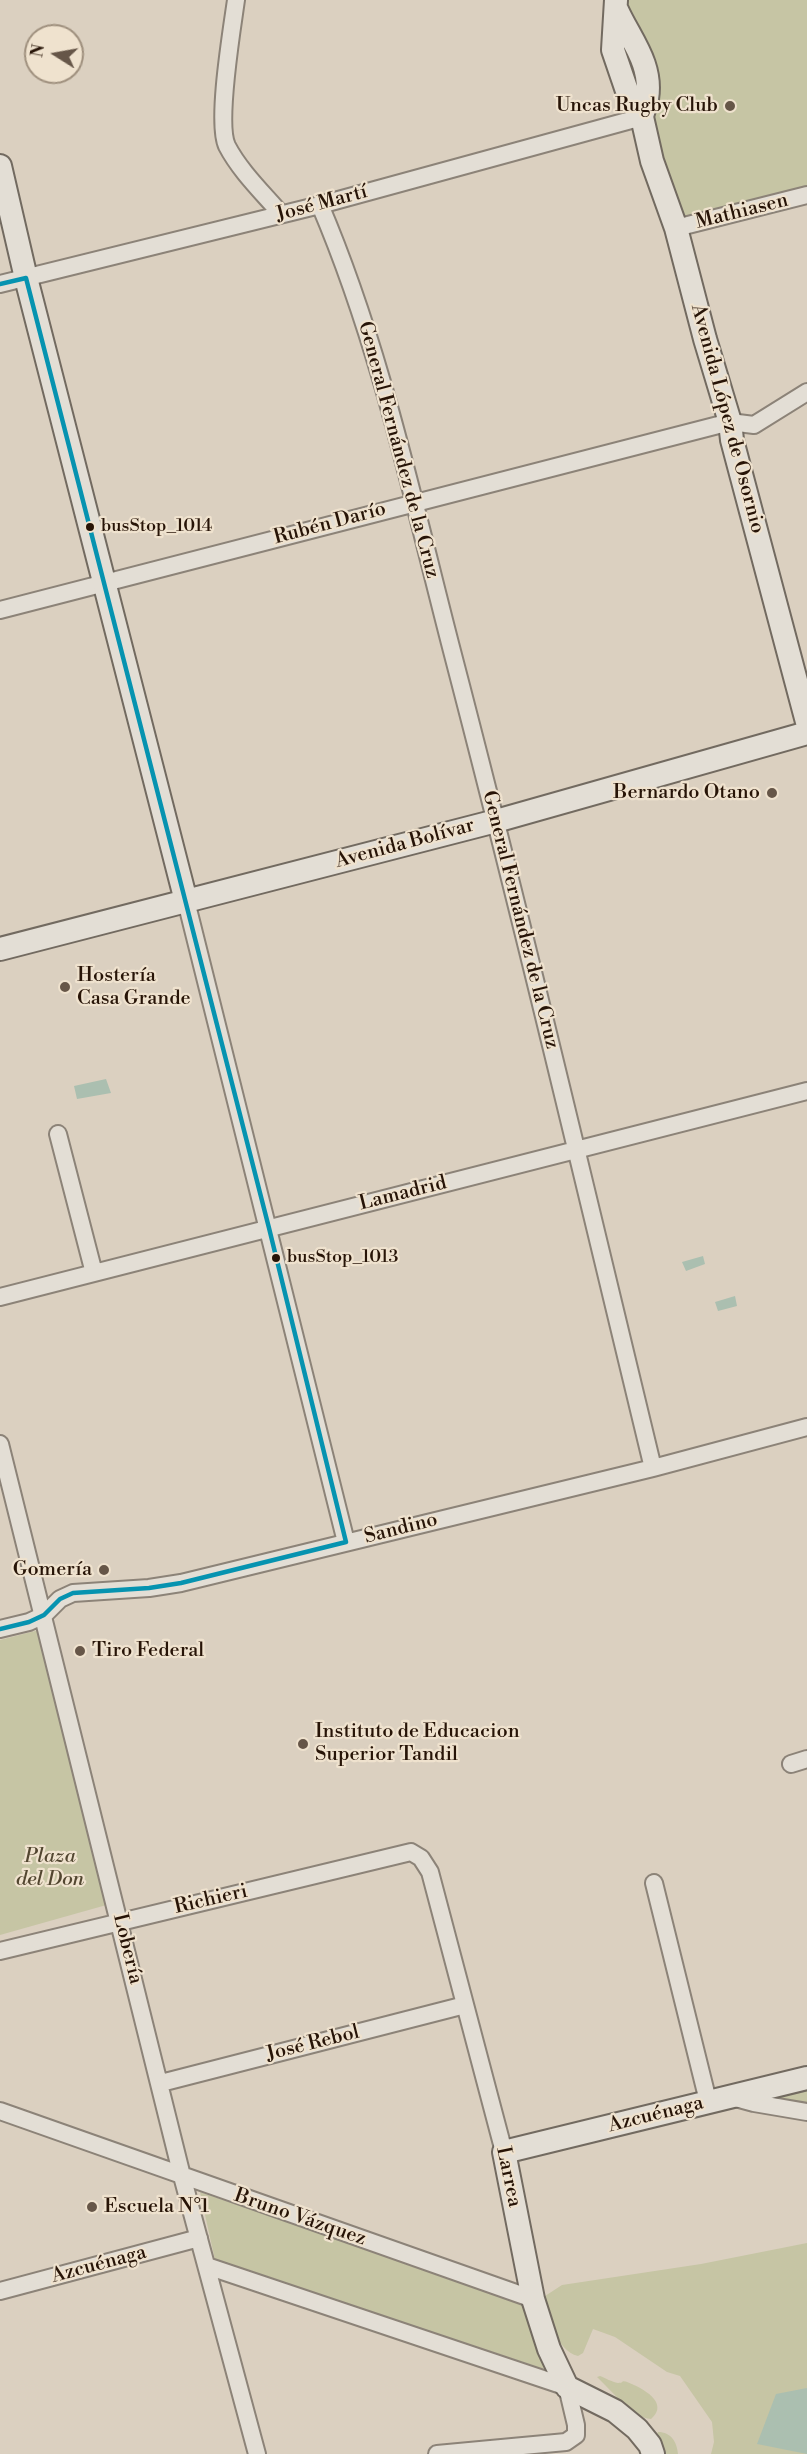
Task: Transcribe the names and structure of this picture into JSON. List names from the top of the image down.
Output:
{
  "streets": {
    "street": [
      "José Martí",
      "Mathiasen",
      "Avenida López de Osornio",
      "General Fernández de la Cruz",
      "Rubén Darío",
      "Avenida Bolívar",
      "Lamadrid",
      "Sandino",
      "Richieri",
      "Lobería",
      "José Rebol",
      "Azcuénaga",
      "Larrea",
      "Bruno Vázquez"
    ]
  },
  "crossings": [
    ["José Martí", "Avenida López de Osornio"],
    ["José Martí", "General Fernández de la Cruz"],
    ["Mathiasen", "Avenida López de Osornio"],
    ["Avenida López de Osornio", "Rubén Darío"],
    ["General Fernández de la Cruz", "Rubén Darío"],
    ["General Fernández de la Cruz", "Avenida Bolívar"],
    ["General Fernández de la Cruz", "Lamadrid"],
    ["General Fernández de la Cruz", "Sandino"],
    ["Sandino", "Lobería"],
    ["Richieri", "Lobería"],
    ["Richieri", "Larrea"],
    ["Lobería", "José Rebol"],
    ["Lobería", "Azcuénaga"],
    ["Lobería", "Bruno Vázquez"],
    ["José Rebol", "Larrea"],
    ["Azcuénaga", "Larrea"],
    ["Larrea", "Bruno Vázquez"]
  ],
  "parks": ["Plaza del Don"],
  "places": [
    "Uncas Rugby Club",
    "busStop_1014",
    "Bernardo Otano",
    "Hostería Casa Grande",
    "busStop_1013",
    "Gomería",
    "Tiro Federal",
    "Instituto de Educacion Superior Tandil",
    "Escuela N°1"
  ],
  "north": "left"
}
